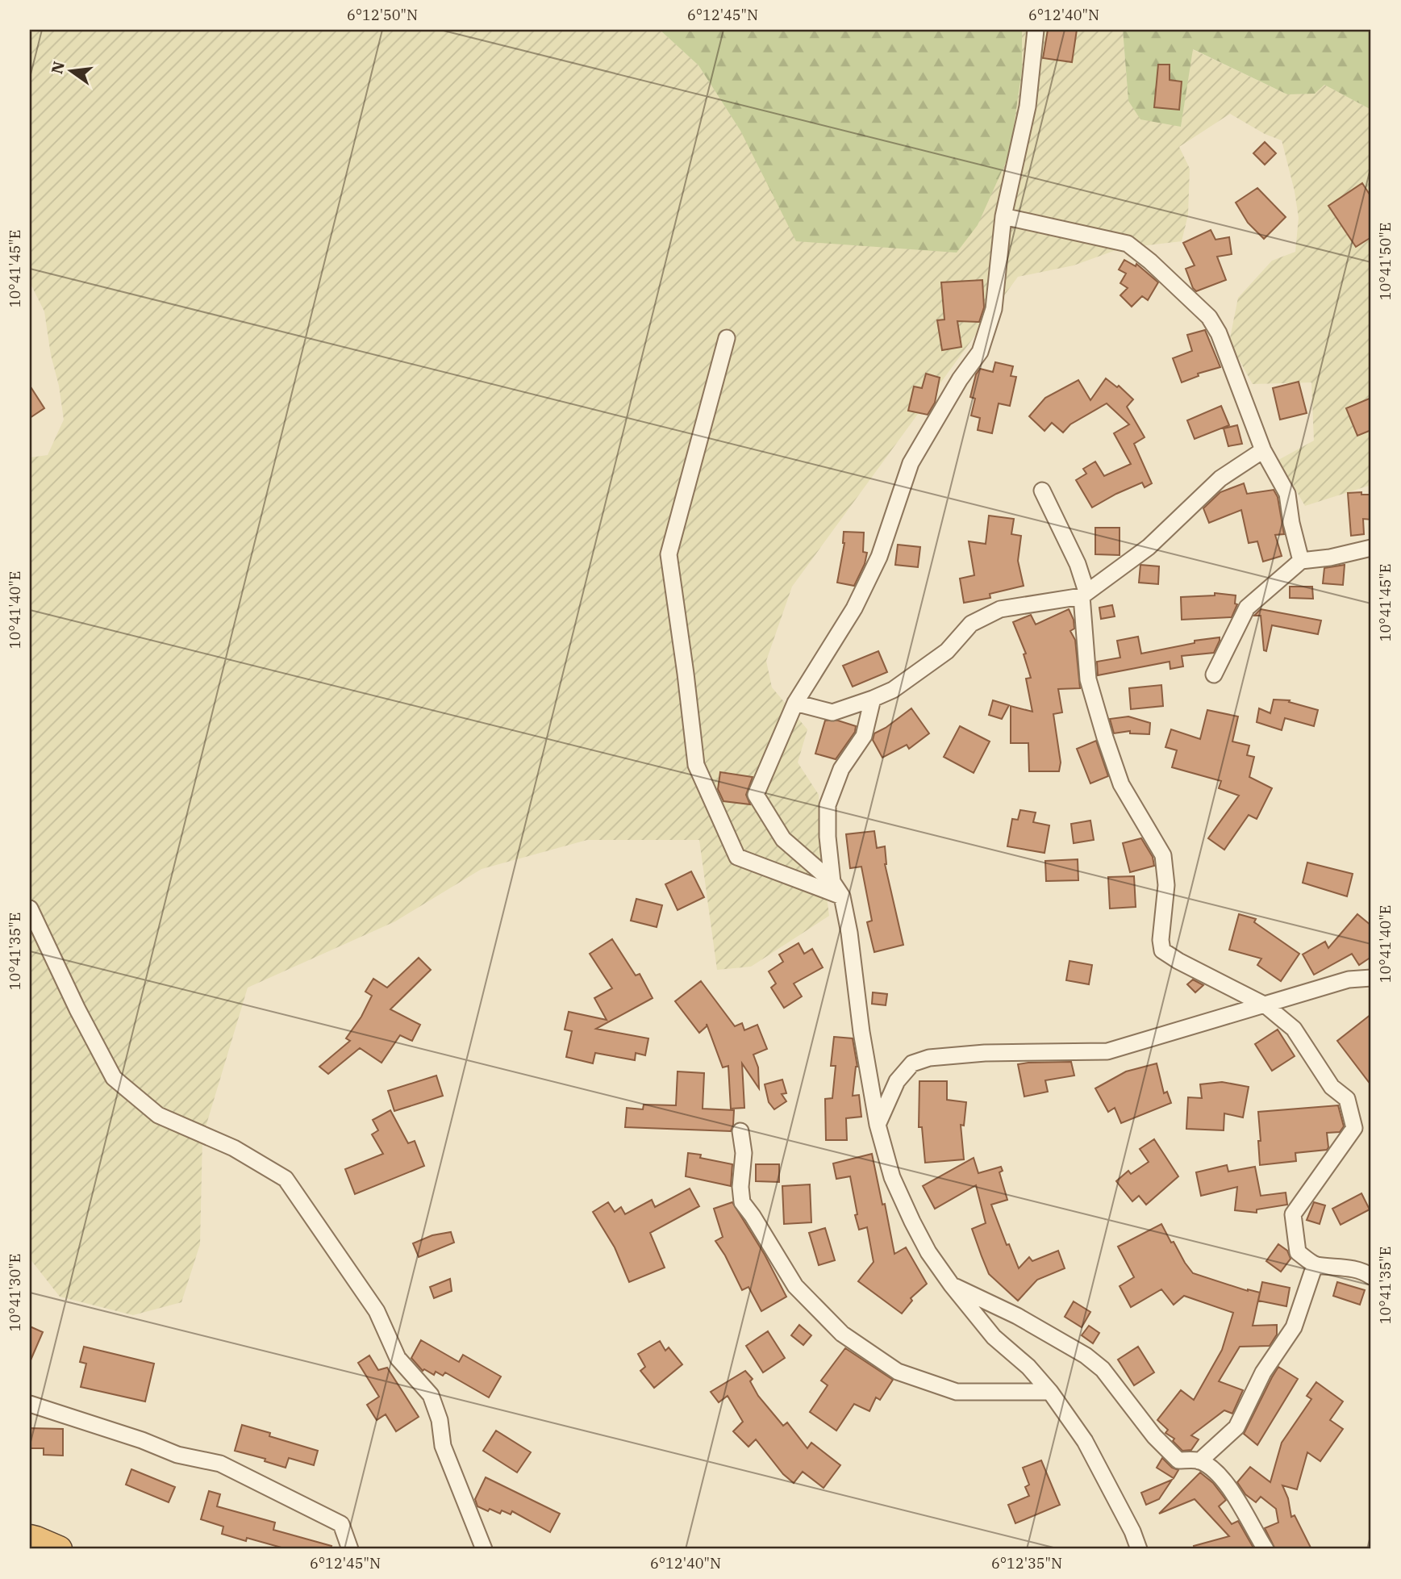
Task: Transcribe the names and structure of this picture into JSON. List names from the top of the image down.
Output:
{
  "north": "left",
  "coordinates": [
    "6°12'50\"N",
    "6°12'45\"N",
    "6°12'40\"N",
    "10°41'50\"E",
    "10°41'45\"E",
    "10°41'40\"E",
    "10°41'35\"E",
    "10°41'30\"E",
    "6°12'35\"N"
  ]
}
